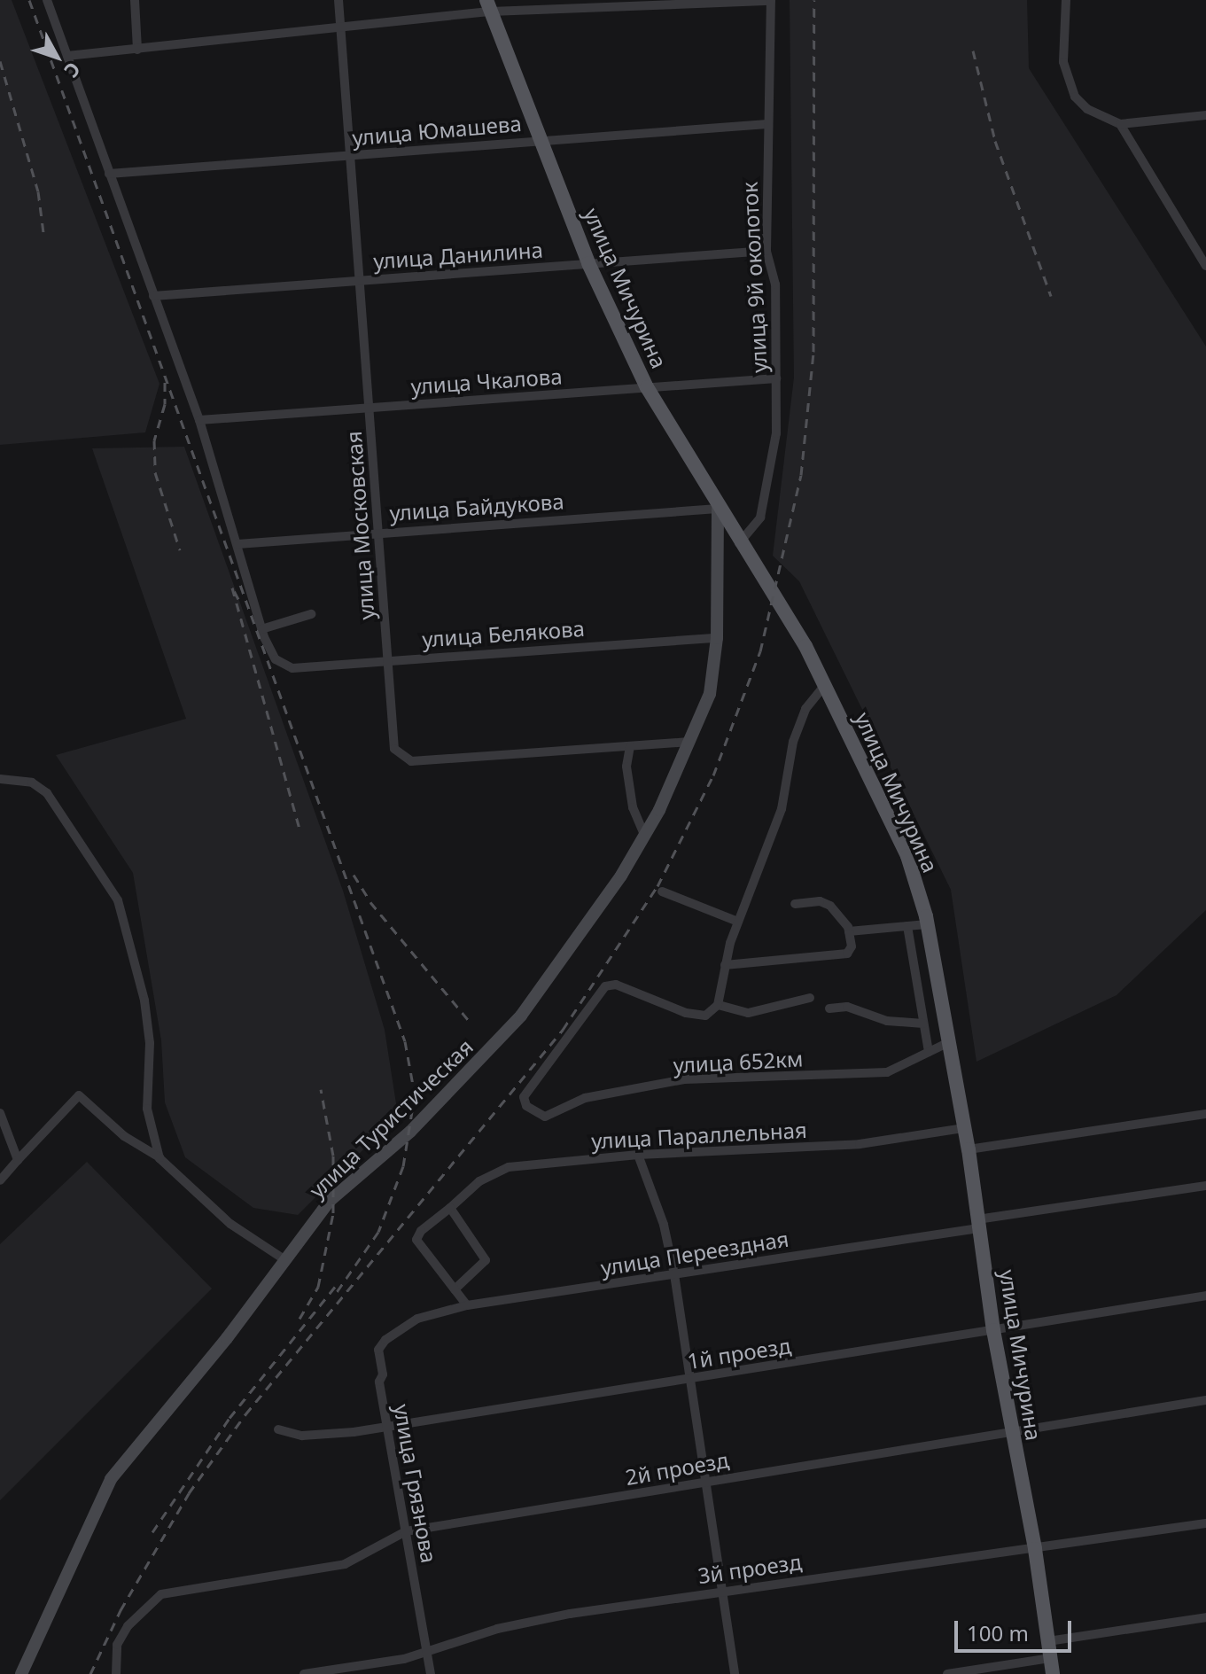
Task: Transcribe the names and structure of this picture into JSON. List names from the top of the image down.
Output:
{
  "streets": {
    "main road": ["улица Мичурина"],
    "street": [
      "улица Юмашева",
      "улица Данилина",
      "улица 9й околоток",
      "улица Чкалова",
      "улица Байдукова",
      "улица Московская",
      "улица Белякова",
      "улица 652км",
      "улица Туристическая",
      "улица Параллельная",
      "улица Переездная",
      "1й проезд",
      "2й проезд",
      "улица Грязнова",
      "3й проезд"
    ]
  },
  "crossings": [
    ["улица Юмашева", "улица 9й околоток"],
    ["улица Юмашева", "улица Мичурина"],
    ["улица Юмашева", "улица Московская"],
    ["улица Данилина", "улица 9й околоток"],
    ["улица Данилина", "улица Мичурина"],
    ["улица Данилина", "улица Московская"],
    ["улица 9й околоток", "улица Мичурина"],
    ["улица 9й околоток", "улица Чкалова"],
    ["улица Мичурина", "улица Чкалова"],
    ["улица Мичурина", "улица Байдукова"],
    ["улица Мичурина", "улица 652км"],
    ["улица Мичурина", "улица Туристическая"],
    ["улица Мичурина", "улица Параллельная"],
    ["улица Мичурина", "улица Переездная"],
    ["улица Мичурина", "1й проезд"],
    ["улица Мичурина", "2й проезд"],
    ["улица Мичурина", "3й проезд"],
    ["улица Чкалова", "улица Московская"],
    ["улица Байдукова", "улица Московская"],
    ["улица Байдукова", "улица Туристическая"],
    ["улица Московская", "улица Белякова"],
    ["улица Московская", "улица Туристическая"],
    ["улица Белякова", "улица Туристическая"],
    ["улица Переездная", "улица Грязнова"],
    ["1й проезд", "улица Грязнова"],
    ["2й проезд", "улица Грязнова"],
    ["улица Грязнова", "3й проезд"]
  ],
  "scale_bar": "100 m",
  "north": "bottom right"
}
